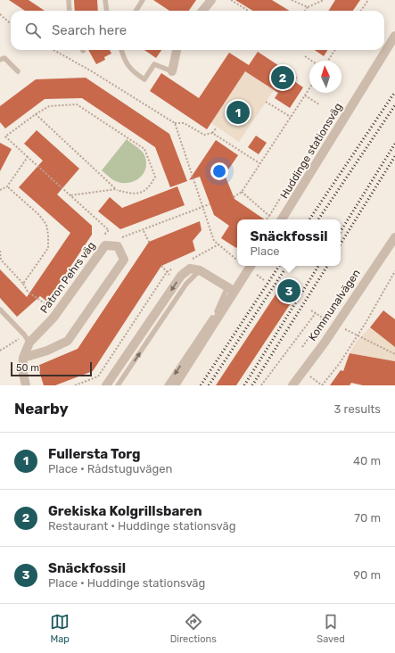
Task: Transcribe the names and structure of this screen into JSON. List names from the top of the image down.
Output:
{
  "streets": {
    "street": ["Huddinge stationsväg", "Patron Pehrs väg", "Kommunalvägen"]
  },
  "scale_bar": "50 m",
  "north": "top",
  "page": {
    "search": "Search here",
    "pins": ["2", "1", "3"],
    "popup": ["Snäckfossil", "Place"],
    "scale": "50 m",
    "heading": ["Nearby", "3 results"],
    "list": [
      {
        "mark": "1",
        "name": "Fullersta Torg",
        "note": "Place · Rådstuguvägen",
        "value": "40 m"
      },
      {
        "mark": "2",
        "name": "Grekiska Kolgrillsbaren",
        "note": "Restaurant · Huddinge stationsväg",
        "value": "70 m"
      },
      {
        "mark": "3",
        "name": "Snäckfossil",
        "note": "Place · Huddinge stationsväg",
        "value": "90 m"
      }
    ],
    "nav": ["Map", "Directions", "Saved"]
  }
}
